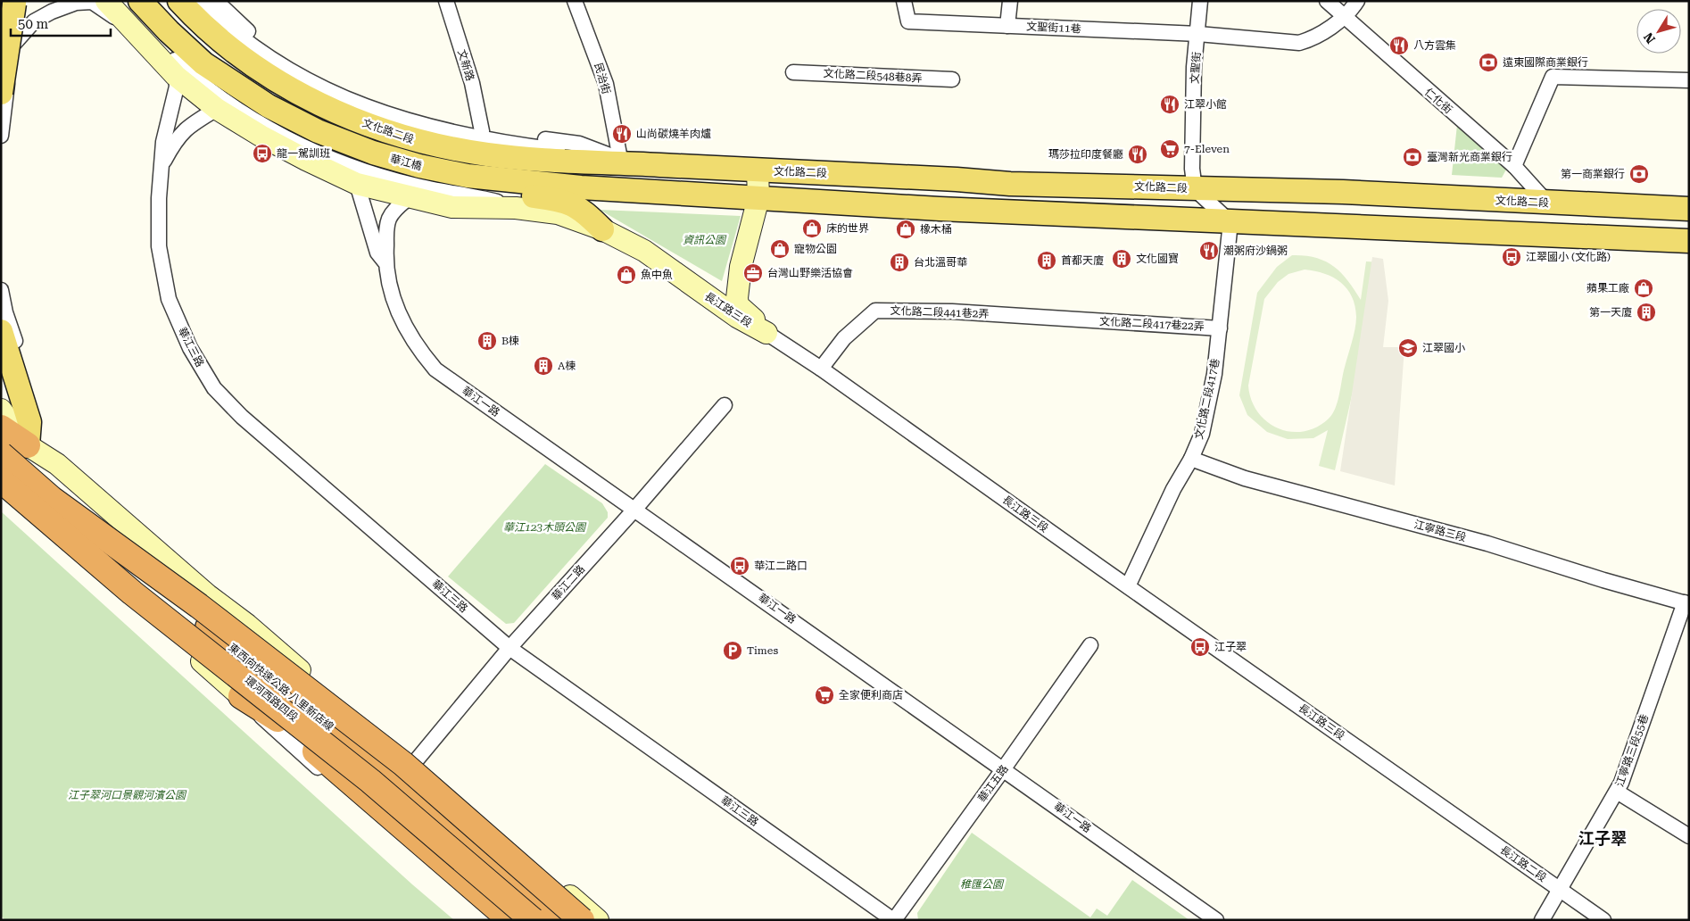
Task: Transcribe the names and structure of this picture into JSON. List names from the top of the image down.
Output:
{
  "streets": {
    "highway": ["東西向快速公路 八里新店線"],
    "main road": [
      "文化路二段",
      "華江橋",
      "長江路三段",
      "環河西路四段"
    ],
    "street": [
      "文聖街11巷",
      "文新路",
      "文聖街",
      "文化路二段548巷8弄",
      "民治街",
      "仁化街",
      "文化路二段441巷2弄",
      "文化路二段417巷22弄",
      "華江三路",
      "文化路二段417巷",
      "華江一路",
      "江寧路三段",
      "華江二路",
      "江寧路三段55巷",
      "華江五路",
      "長江路二段"
    ]
  },
  "crossings": [
    ["文聖街11巷", "文聖街"],
    ["文聖街11巷", "仁化街"],
    ["文新路", "文化路二段"],
    ["文聖街", "文化路二段"],
    ["民治街", "文化路二段"],
    ["仁化街", "文化路二段"],
    ["長江路三段", "文化路二段441巷2弄"],
    ["長江路三段", "文化路二段417巷"],
    ["長江路三段", "長江路二段"],
    ["文化路二段441巷2弄", "文化路二段417巷22弄"],
    ["文化路二段417巷22弄", "文化路二段417巷"],
    ["華江三路", "華江二路"],
    ["華江三路", "華江五路"],
    ["文化路二段417巷", "江寧路三段"],
    ["華江一路", "華江二路"],
    ["華江一路", "華江五路"],
    ["江寧路三段", "江寧路三段55巷"],
    ["東西向快速公路 八里新店線", "環河西路四段"],
    ["江寧路三段55巷", "長江路二段"]
  ],
  "districts": ["江子翠"],
  "parks": [
    "資訊公園",
    "華江123木頭公園",
    "江子翠河口景觀河濱公園",
    "稚匯公園"
  ],
  "places": {
    "restaurant": [
      "八方雲集",
      "江翠小館",
      "山尚碳燒羊肉爐",
      "瑪莎拉印度餐廳",
      "潮粥府沙鍋粥"
    ],
    "bank": ["遠東國際商業銀行", "臺灣新光商業銀行", "第一商業銀行"],
    "supermarket": ["7-Eleven", "全家便利商店"],
    "bus stop": [
      "龍一駕訓班",
      "江翠國小 (文化路)",
      "華江二路口",
      "江子翠"
    ],
    "shop": [
      "床的世界",
      "橡木桶",
      "寵物公園",
      "魚中魚",
      "蘋果工廠"
    ],
    "building": [
      "文化國寶",
      "首都天廈",
      "台北溫哥華",
      "第一天廈",
      "B棟",
      "A棟"
    ],
    "office": ["台灣山野樂活協會"],
    "school or university": ["江翠國小"],
    "parking": ["Times"]
  },
  "scale_bar": "50 m",
  "north": "bottom left"
}
